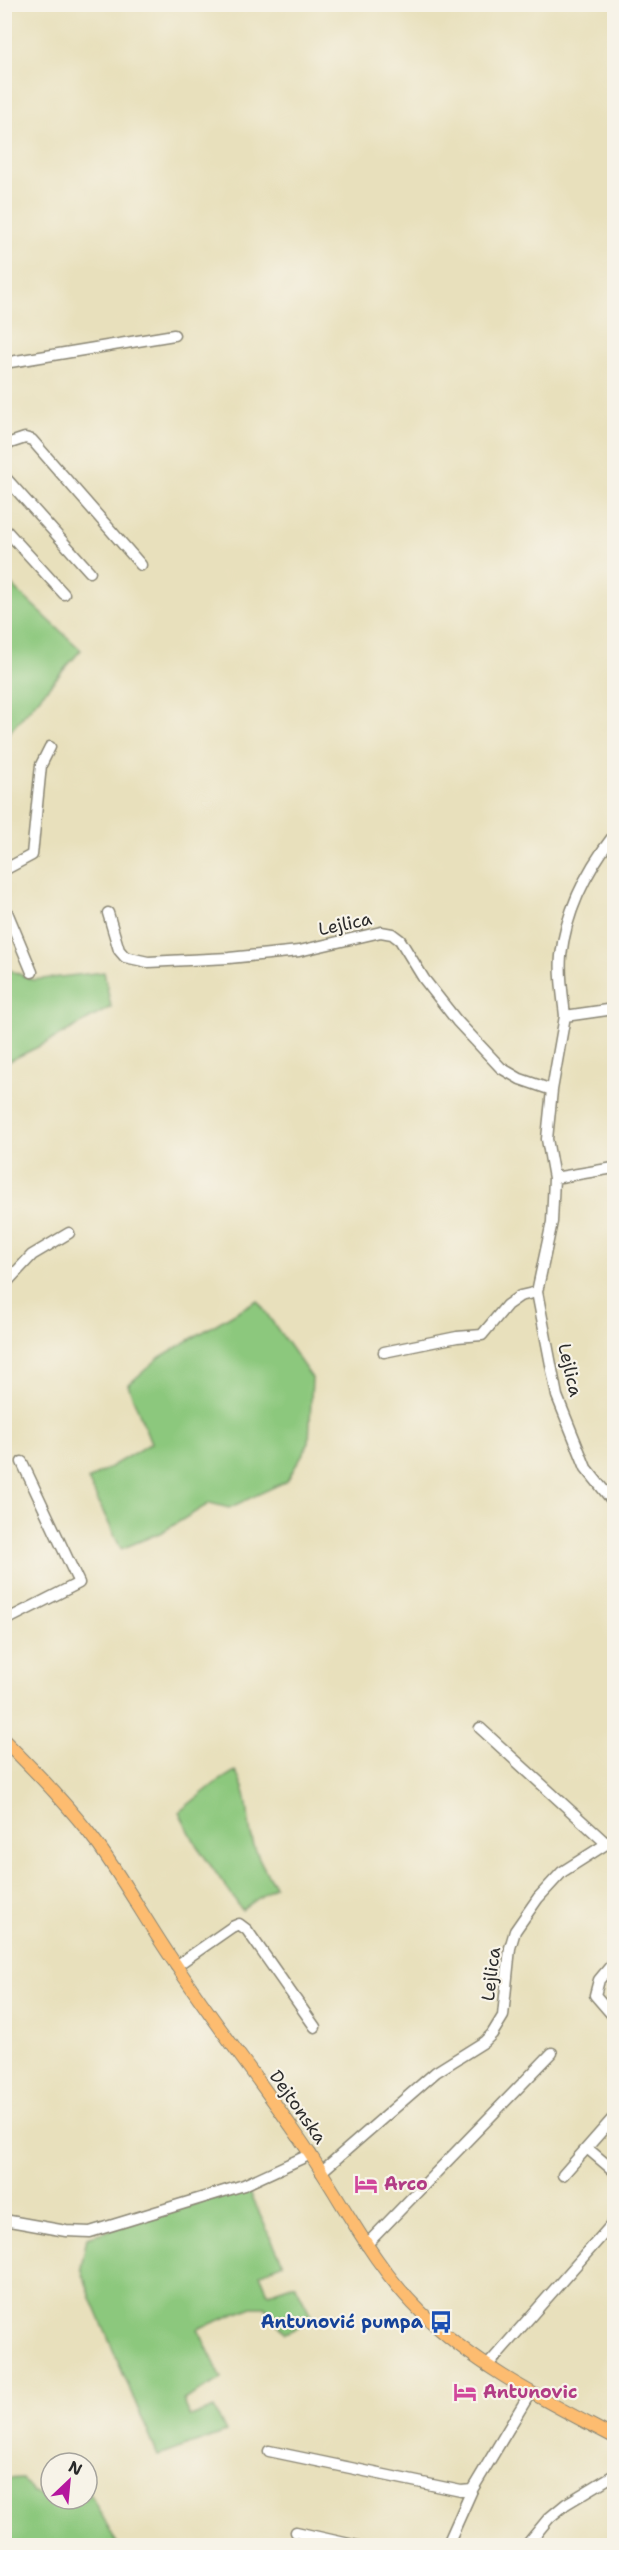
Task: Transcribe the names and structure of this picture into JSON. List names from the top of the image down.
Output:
{
  "streets": {
    "main road": ["Dejtonska"],
    "street": ["Lejlica"]
  },
  "crossings": [
    ["Lejlica", "Dejtonska"]
  ],
  "places": {
    "hotel": ["Arco", "Antunovic"],
    "bus stop": ["Antunović pumpa"]
  },
  "north": "top right"
}
